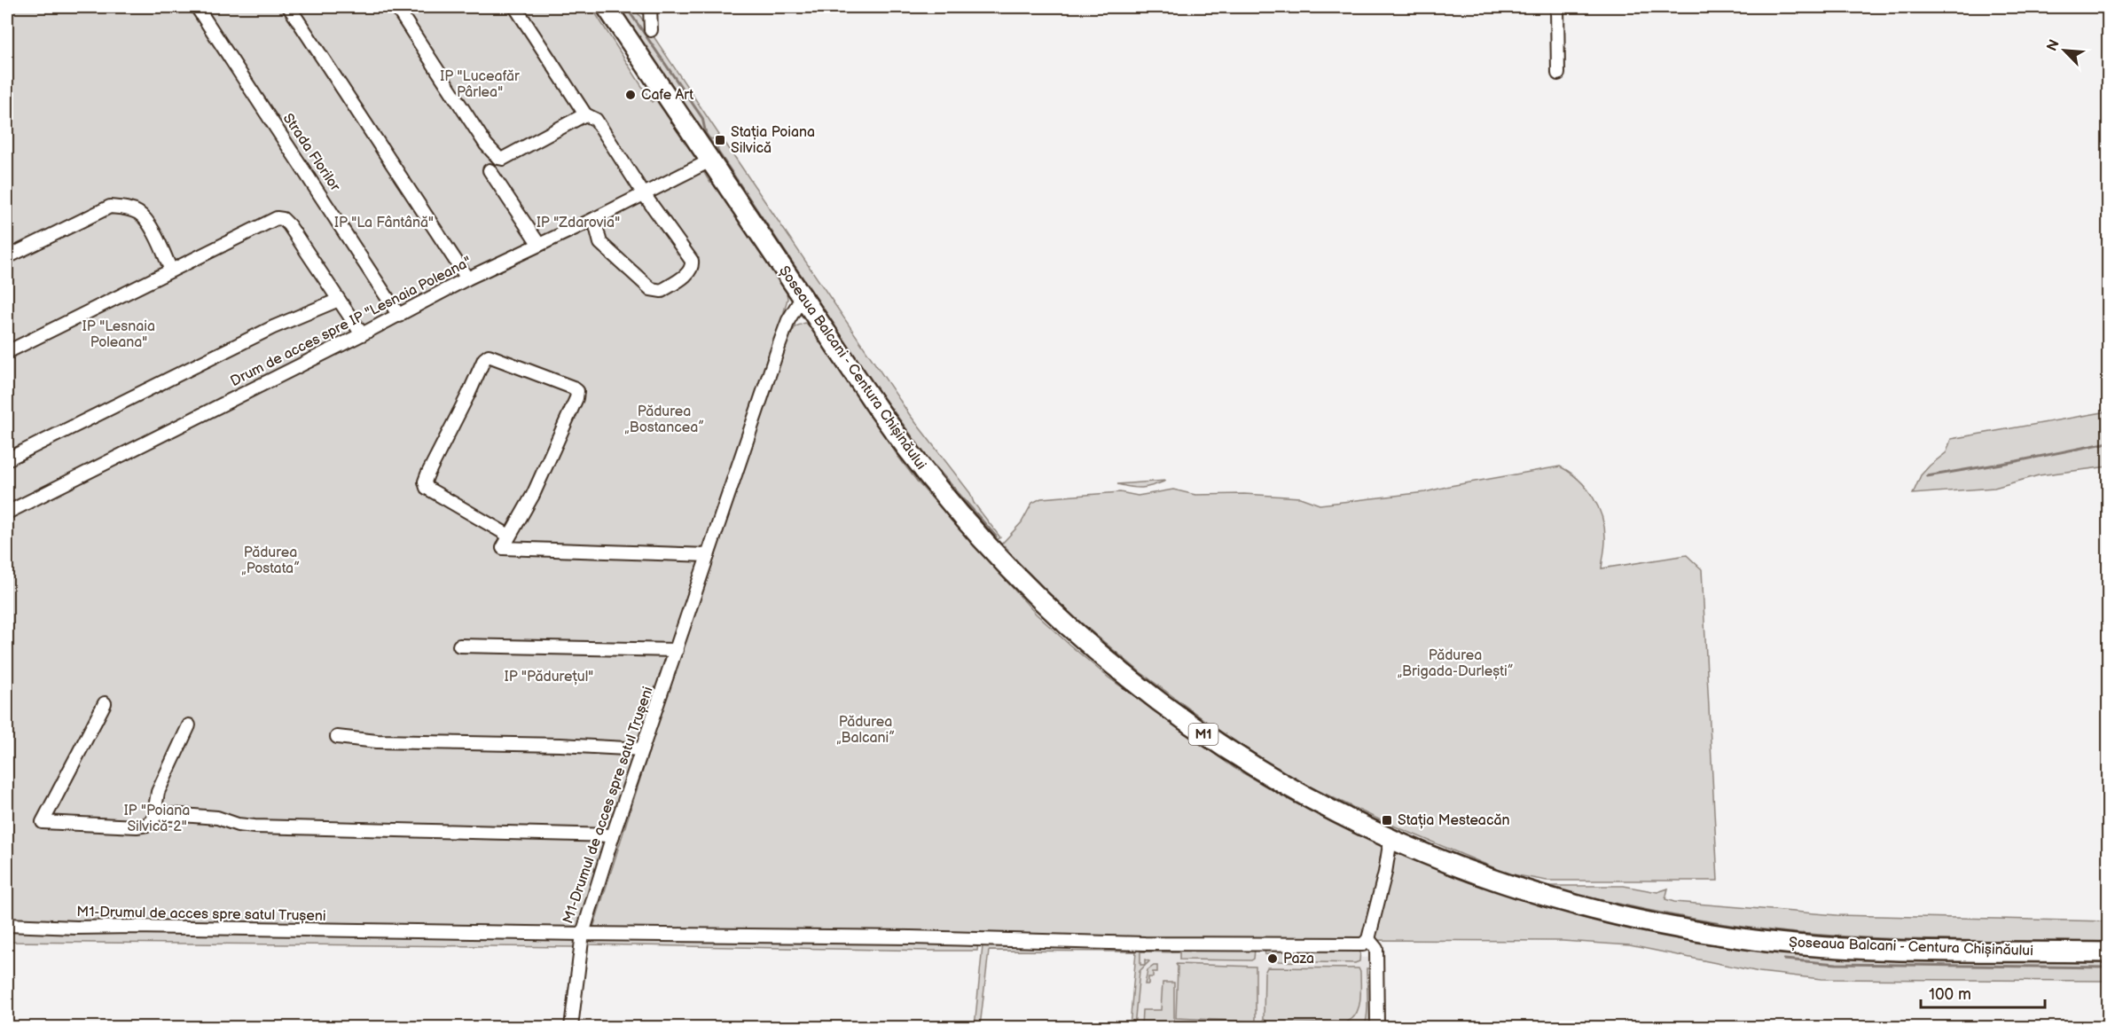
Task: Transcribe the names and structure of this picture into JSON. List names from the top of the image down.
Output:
{
  "streets": {
    "highway": ["Șoseaua Balcani - Centura Chișinăului", "M1"],
    "street": ["Strada Florilor", "Drum de acces spre IP \"Lesnaia Poleana\"", "M1-Drumul de acces spre satul Trușeni"]
  },
  "crossings": [
    ["Strada Florilor", "Drum de acces spre IP \"Lesnaia Poleana\""],
    ["Drum de acces spre IP \"Lesnaia Poleana\"", "Șoseaua Balcani - Centura Chișinăului"],
    ["Șoseaua Balcani - Centura Chișinăului", "M1-Drumul de acces spre satul Trușeni"]
  ],
  "parks": [
    "IP \"Luceafăr Pârlea\"",
    "IP \"La Fântână\"",
    "IP \"Zdarovia\"",
    "IP \"Lesnaia Poleana\"",
    "Pădurea „Bostancea”",
    "Pădurea „Postata”",
    "Pădurea „Brigada-Durlești”",
    "IP \"Pădurețul\"",
    "Pădurea „Balcani”",
    "IP \"Poiana Silvică-2\""
  ],
  "places": {
    "other": ["Cafe Art", "Paza"],
    "transit": ["Stația Poiana Silvică", "Stația Mesteacăn"]
  },
  "scale_bar": "100 m",
  "north": "top left"
}
